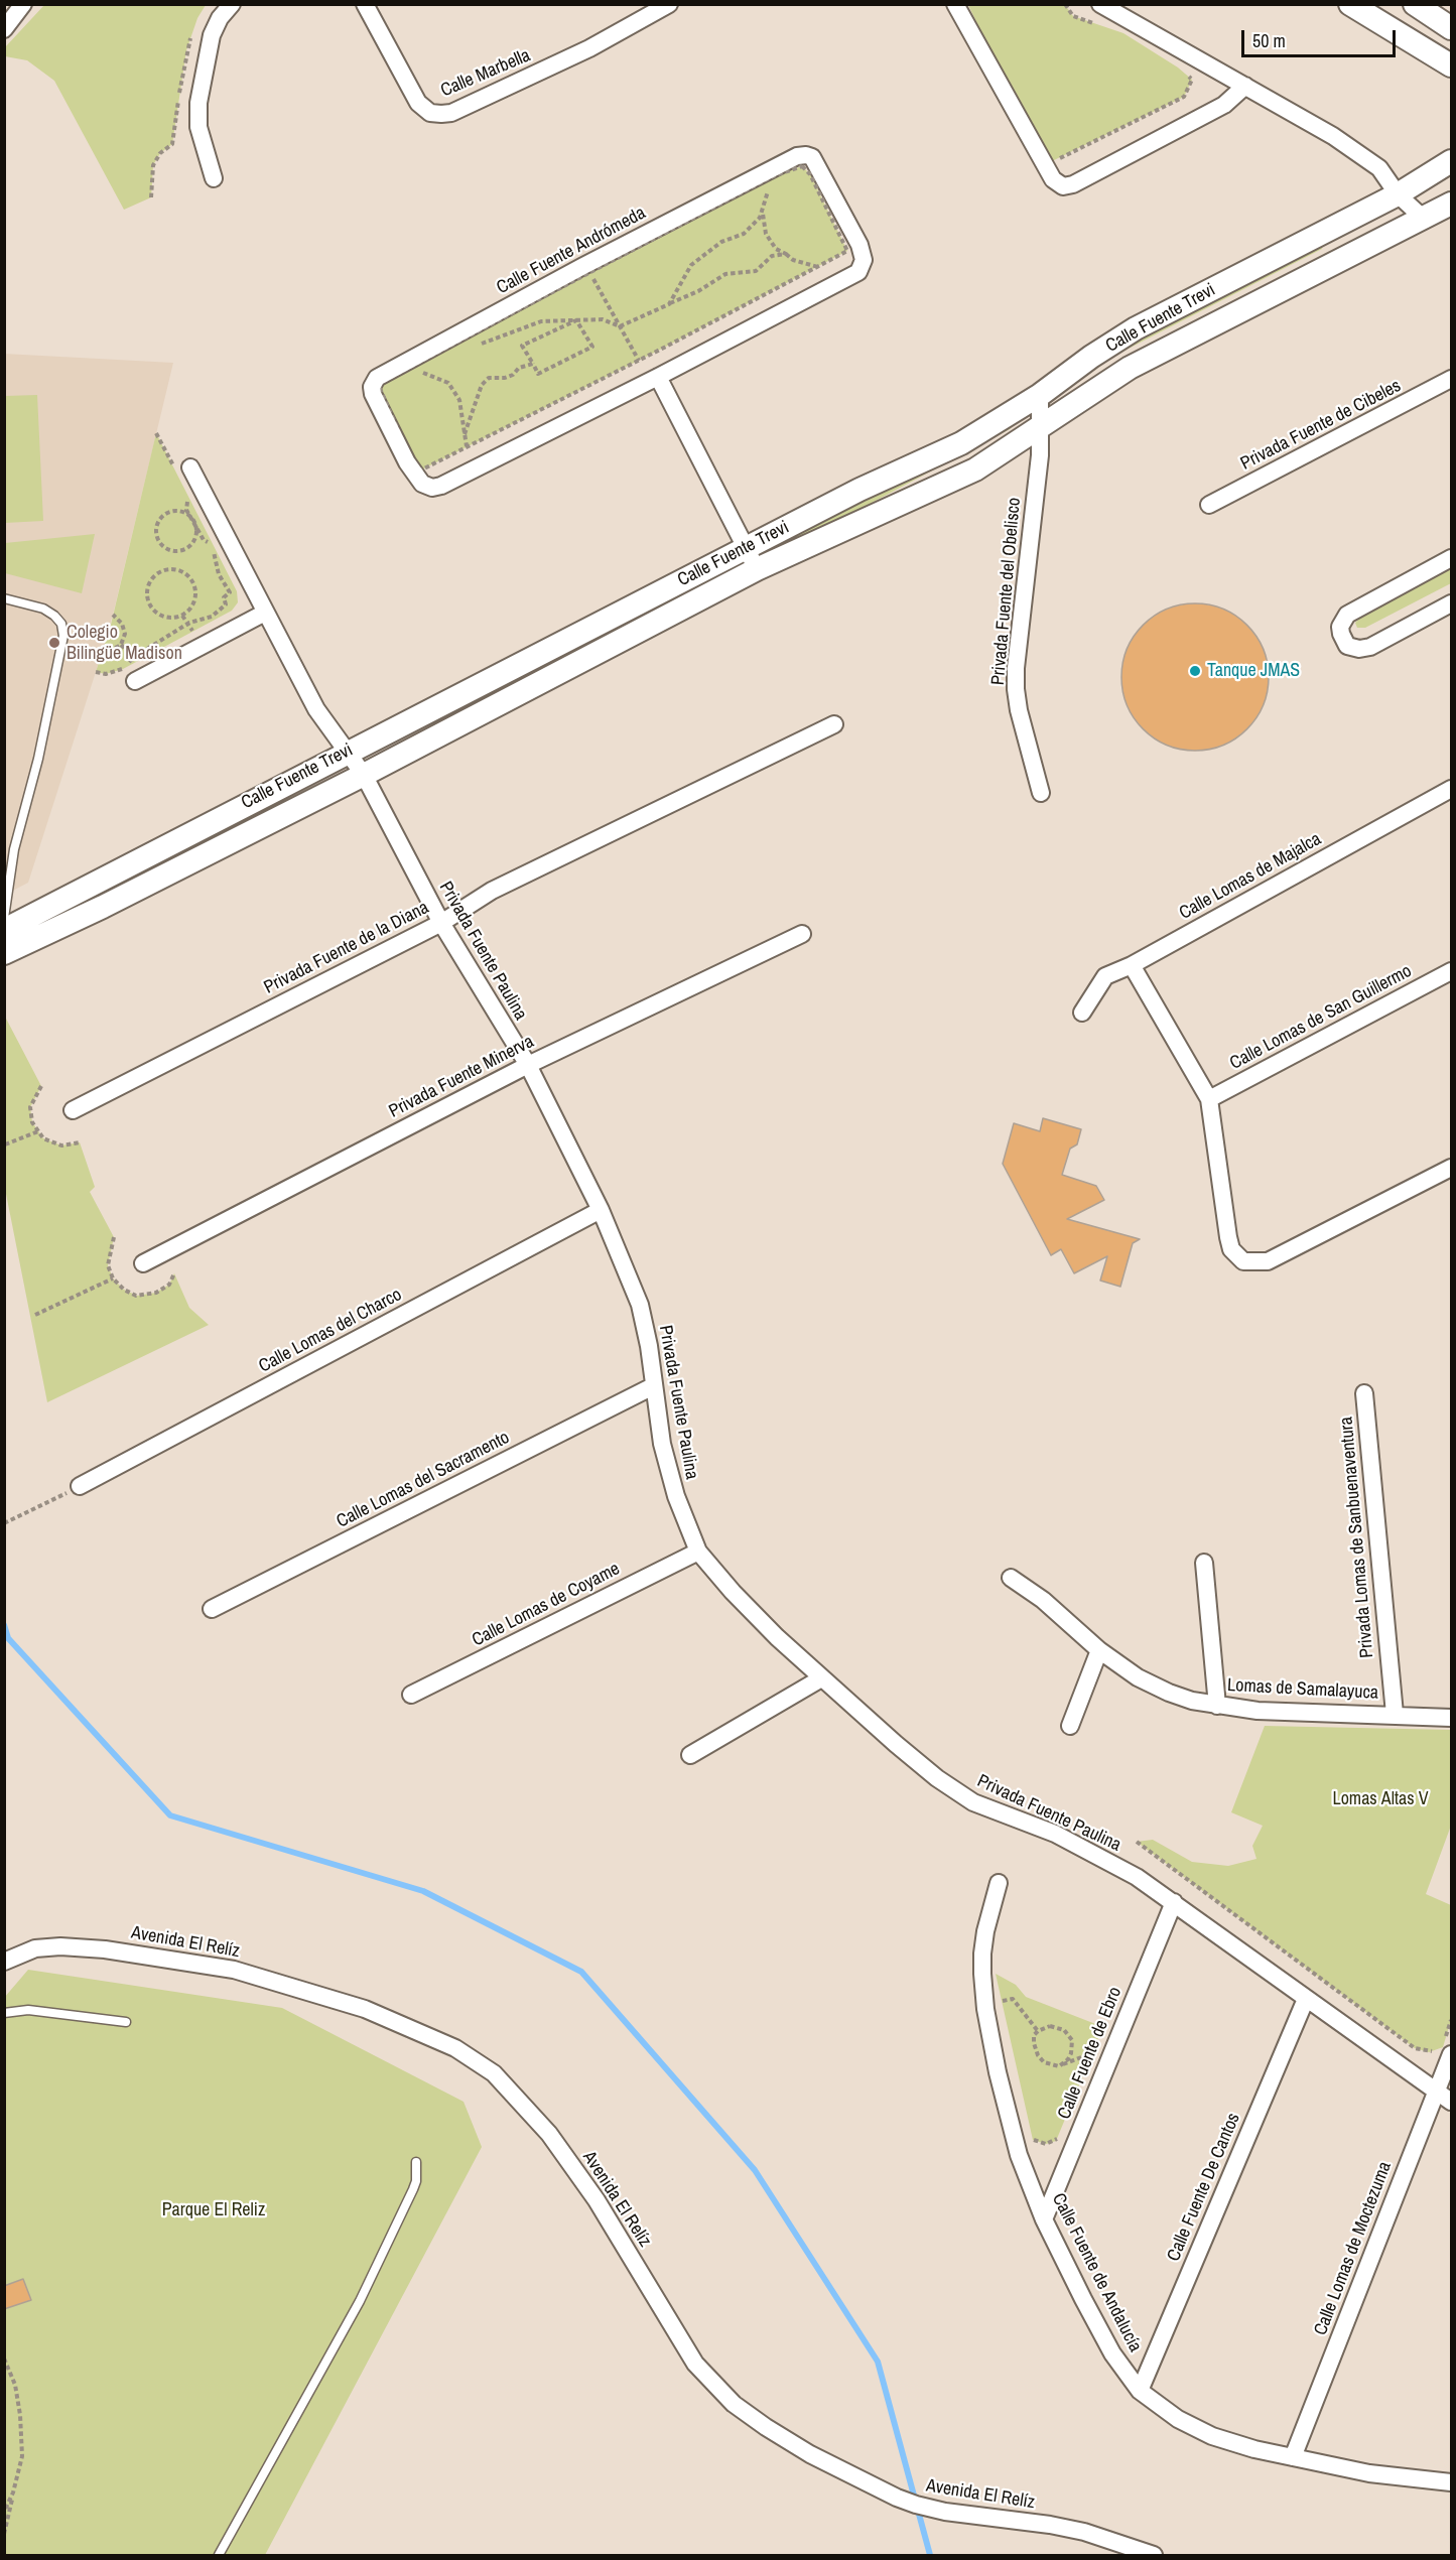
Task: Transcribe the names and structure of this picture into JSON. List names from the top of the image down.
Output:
{
  "streets": {
    "street": [
      "Calle Marbella",
      "Calle Fuente Andrómeda",
      "Calle Fuente Trevi",
      "Privada Fuente de Cibeles",
      "Privada Fuente del Obelisco",
      "Calle Lomas de Majalca",
      "Privada Fuente de la Diana",
      "Privada Fuente Paulina",
      "Calle Lomas de San Guillermo",
      "Privada Fuente Minerva",
      "Calle Lomas del Charco",
      "Calle Lomas del Sacramento",
      "Privada Lomas de Sanbuenaventura",
      "Calle Lomas de Coyame",
      "Lomas de Samalayuca",
      "Avenida El Relíz",
      "Calle Fuente de Ebro",
      "Calle Fuente De Cantos",
      "Calle Lomas de Moctezuma",
      "Calle Fuente de Andalucía"
    ]
  },
  "crossings": [
    ["Calle Fuente Trevi", "Privada Fuente del Obelisco"],
    ["Calle Fuente Trevi", "Privada Fuente Paulina"],
    ["Privada Fuente de la Diana", "Privada Fuente Paulina"],
    ["Privada Fuente Paulina", "Privada Fuente Minerva"],
    ["Privada Fuente Paulina", "Calle Lomas del Charco"],
    ["Privada Fuente Paulina", "Calle Lomas del Sacramento"],
    ["Privada Fuente Paulina", "Calle Lomas de Coyame"],
    ["Privada Fuente Paulina", "Calle Fuente de Ebro"],
    ["Privada Fuente Paulina", "Calle Fuente De Cantos"],
    ["Privada Fuente Paulina", "Calle Lomas de Moctezuma"],
    ["Privada Lomas de Sanbuenaventura", "Lomas de Samalayuca"],
    ["Calle Fuente de Ebro", "Calle Fuente de Andalucía"],
    ["Calle Fuente De Cantos", "Calle Fuente de Andalucía"],
    ["Calle Lomas de Moctezuma", "Calle Fuente de Andalucía"]
  ],
  "parks": ["Lomas Altas V", "Parque El Reliz"],
  "places": ["Colegio Bilingüe Madison", "Tanque JMAS"],
  "scale_bar": "50 m"
}
